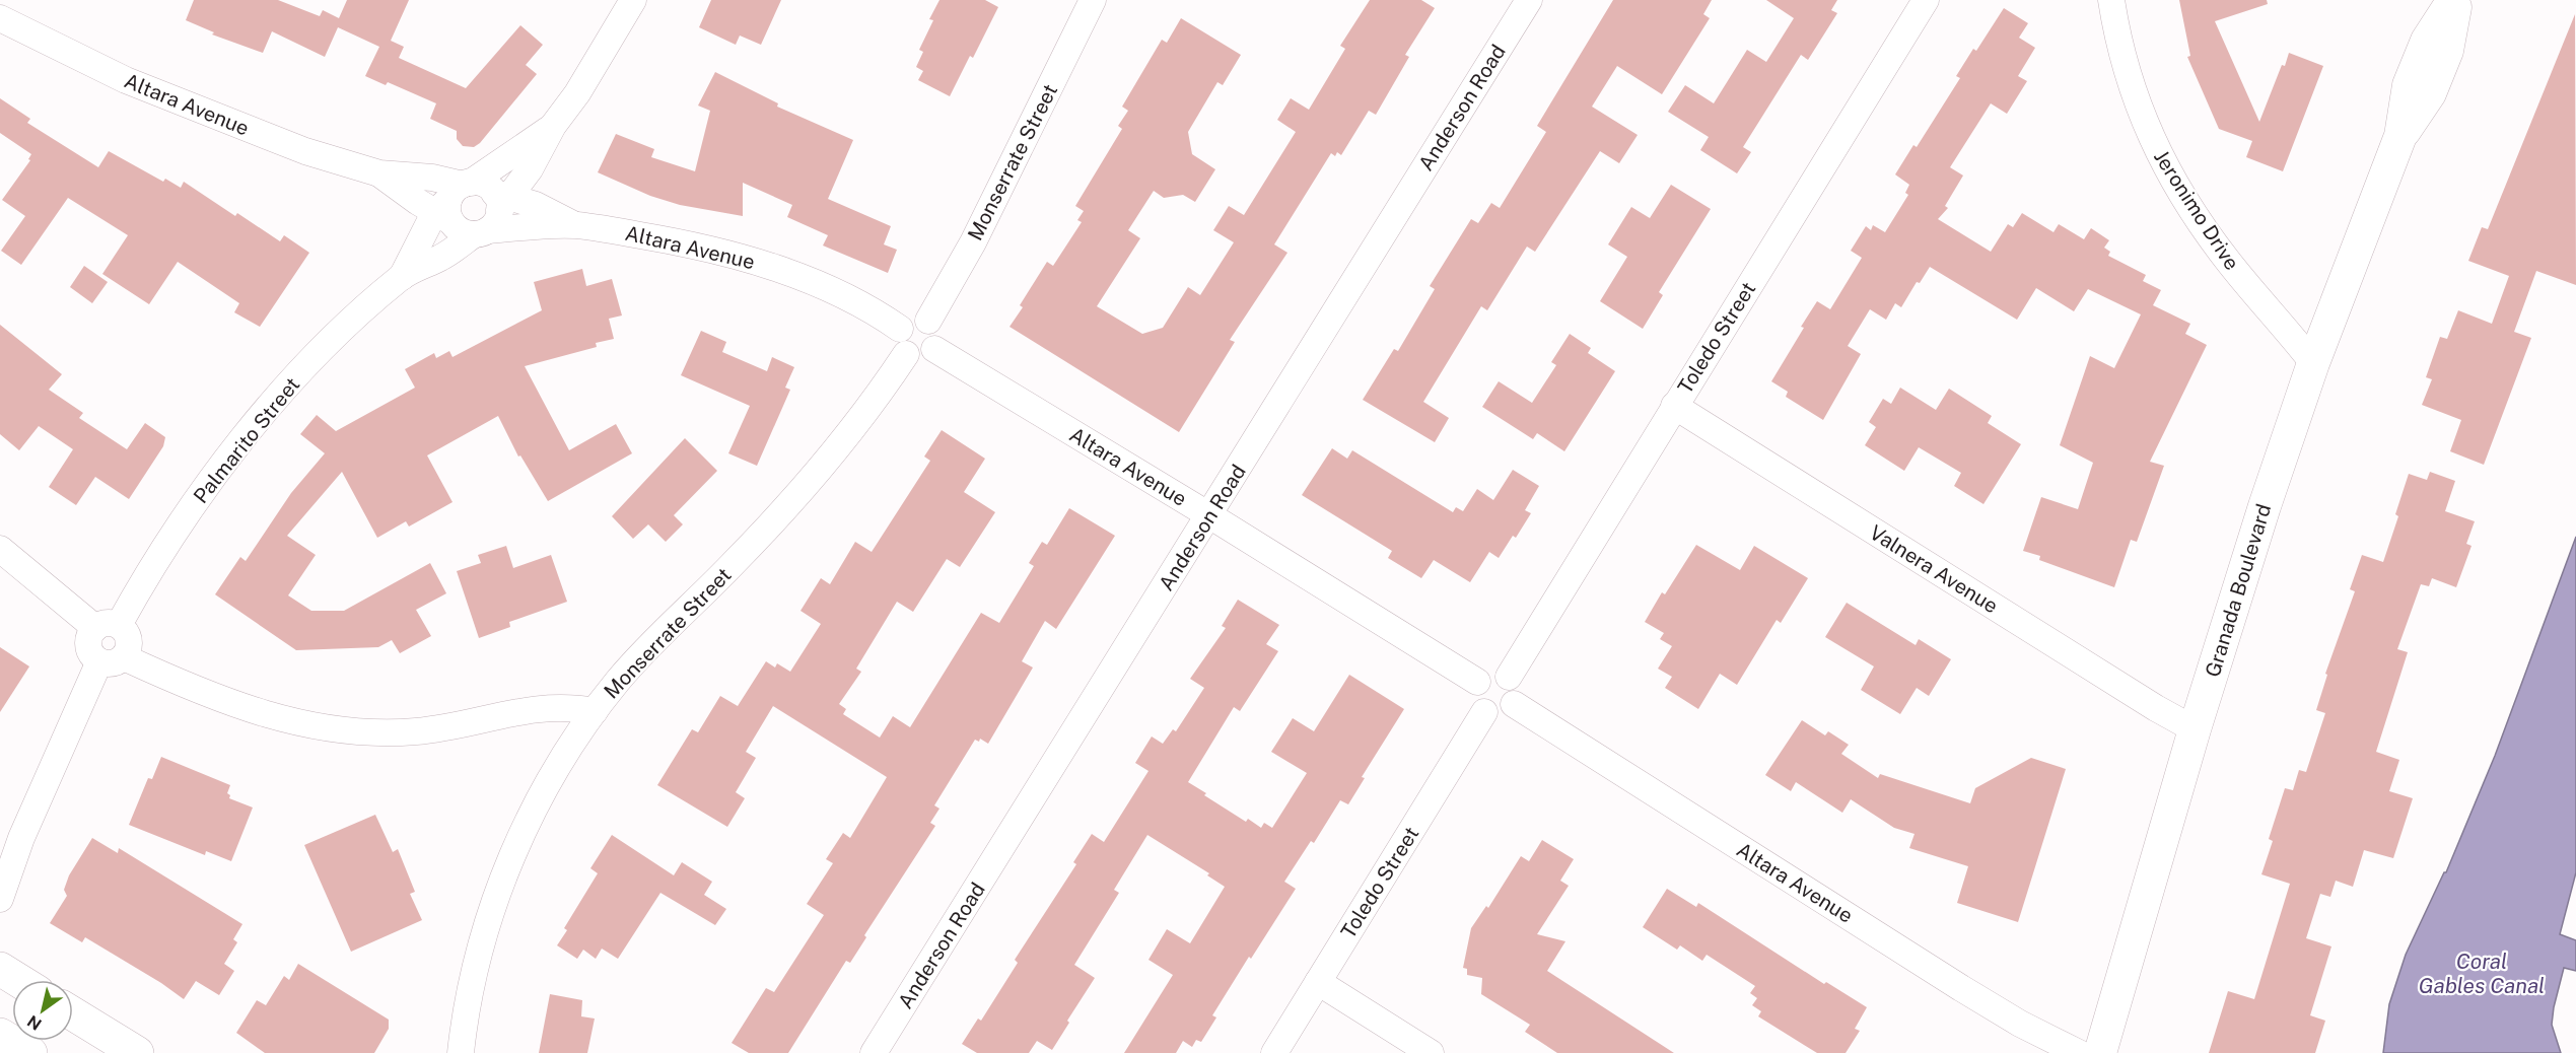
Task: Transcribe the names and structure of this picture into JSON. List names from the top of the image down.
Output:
{
  "streets": {
    "street": [
      "Altara Avenue",
      "Anderson Road",
      "Monserrate Street",
      "Jeronimo Drive",
      "Toledo Street",
      "Palmarito Street",
      "Valnera Avenue",
      "Granada Boulevard"
    ]
  },
  "crossings": [
    ["Altara Avenue", "Anderson Road"],
    ["Altara Avenue", "Monserrate Street"],
    ["Altara Avenue", "Toledo Street"],
    ["Altara Avenue", "Palmarito Street"],
    ["Jeronimo Drive", "Granada Boulevard"],
    ["Toledo Street", "Valnera Avenue"],
    ["Valnera Avenue", "Granada Boulevard"]
  ],
  "water": ["Coral Gables Canal"],
  "north": "bottom left"
}
